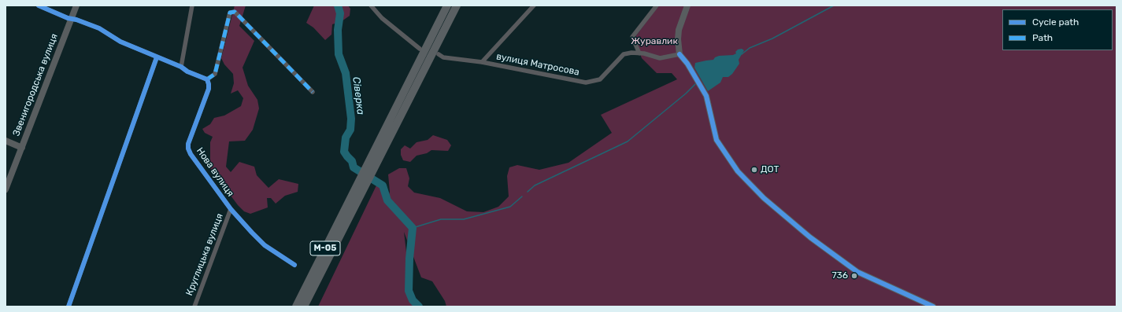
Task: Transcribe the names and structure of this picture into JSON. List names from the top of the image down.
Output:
{
  "streets": {
    "highway": ["М-05"],
    "street": [
      "вулиця Матросова",
      "Звенигородська вулиця",
      "Нова вулиця",
      "Круглицька вулиця"
    ]
  },
  "crossings": [
    ["Нова вулиця", "Круглицька вулиця"]
  ],
  "water": ["Сіверка"],
  "parks": ["Журавлик"],
  "places": ["ДОТ", "736"],
  "legend": ["Cycle path", "Path"]
}
